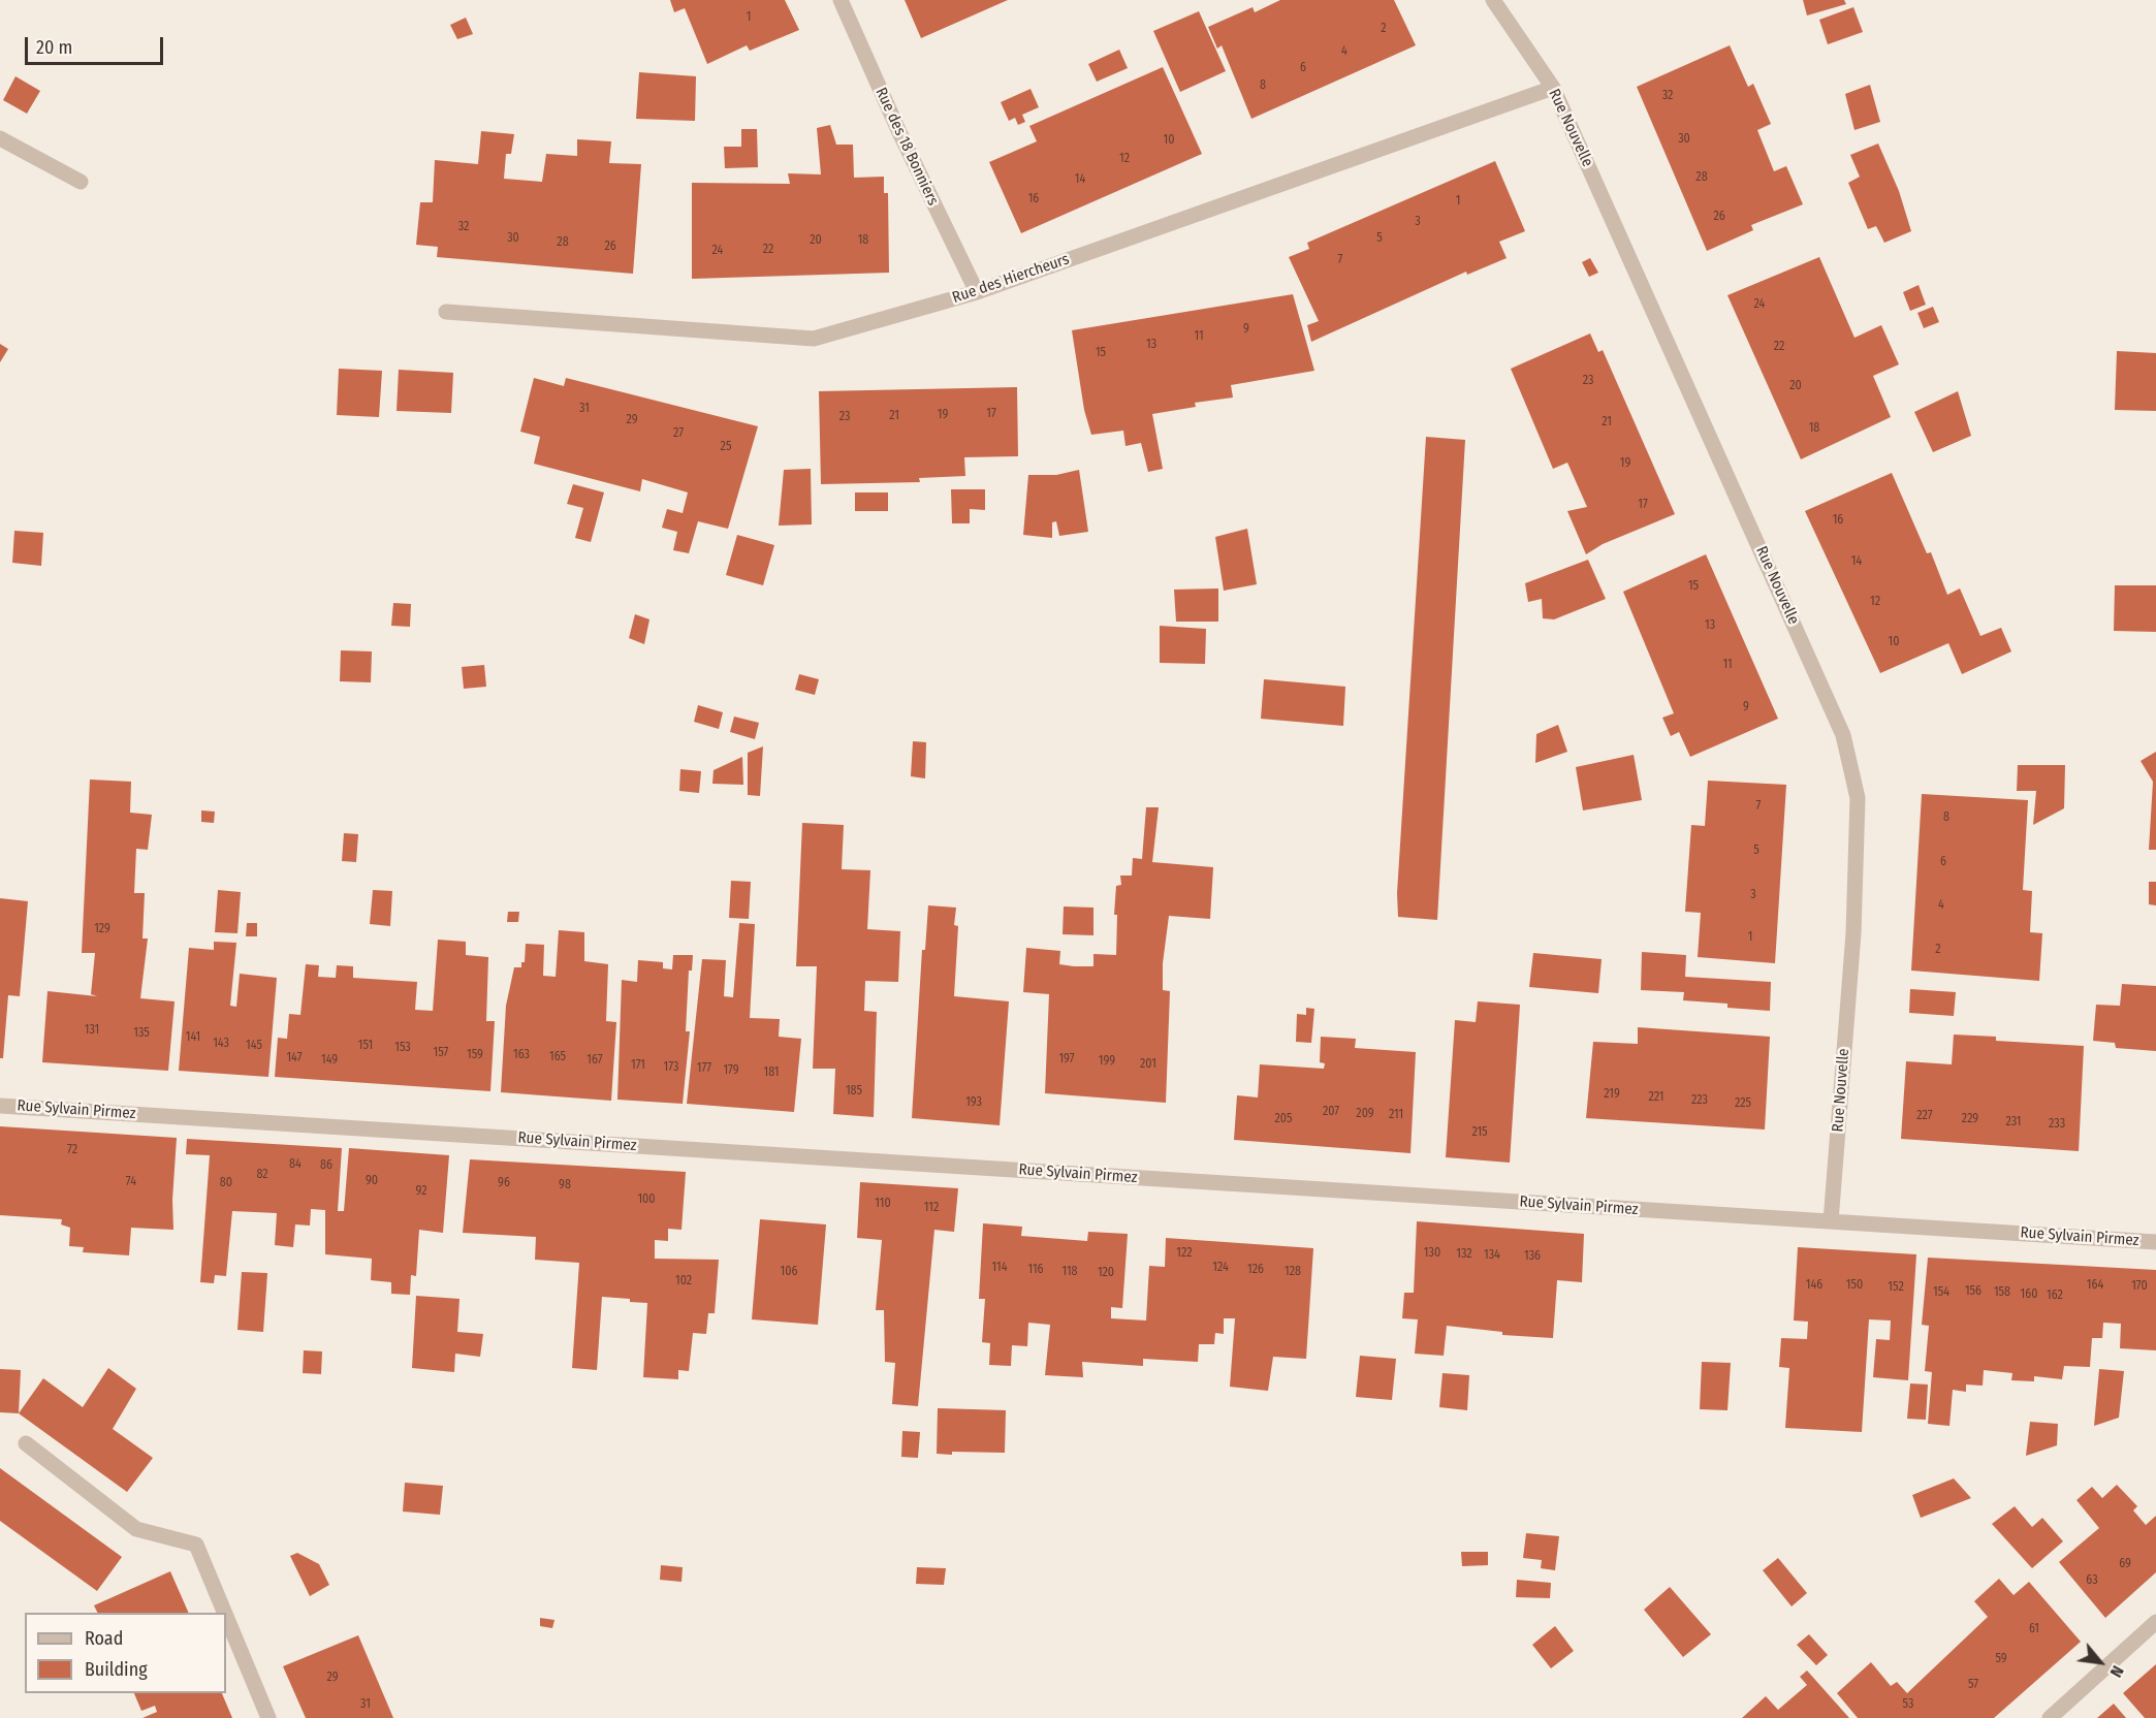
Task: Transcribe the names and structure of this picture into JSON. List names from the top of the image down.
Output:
{
  "streets": {
    "street": [
      "Rue Nouvelle",
      "Rue des 18 Bonniers",
      "Rue des Hiercheurs",
      "Rue Sylvain Pirmez"
    ]
  },
  "crossings": [
    ["Rue Nouvelle", "Rue des Hiercheurs"],
    ["Rue Nouvelle", "Rue Sylvain Pirmez"],
    ["Rue des 18 Bonniers", "Rue des Hiercheurs"]
  ],
  "house_numbers": [
    "1",
    "2",
    "4",
    "6",
    "8",
    "32",
    "30",
    "10",
    "12",
    "28",
    "14",
    "16",
    "1",
    "26",
    "3",
    "32",
    "30",
    "5",
    "20",
    "18",
    "28",
    "26",
    "22",
    "24",
    "7",
    "24",
    "9",
    "11",
    "13",
    "22",
    "15",
    "23",
    "20",
    "31",
    "17",
    "19",
    "21",
    "23",
    "29",
    "21",
    "18",
    "27",
    "25",
    "19",
    "17",
    "16",
    "14",
    "15",
    "12",
    "13",
    "10",
    "11",
    "9",
    "7",
    "8",
    "5",
    "6",
    "3",
    "4",
    "129",
    "1",
    "2",
    "131",
    "135",
    "141",
    "143",
    "145",
    "151",
    "153",
    "157",
    "159",
    "163",
    "165",
    "147",
    "197",
    "149",
    "167",
    "199",
    "201",
    "171",
    "173",
    "177",
    "179",
    "181",
    "185",
    "219",
    "221",
    "223",
    "193",
    "225",
    "207",
    "209",
    "211",
    "227",
    "205",
    "229",
    "231",
    "233",
    "215",
    "72",
    "84",
    "86",
    "82",
    "90",
    "74",
    "80",
    "96",
    "98",
    "92",
    "100",
    "110",
    "112",
    "122",
    "130",
    "132",
    "134",
    "136",
    "114",
    "124",
    "116",
    "126",
    "106",
    "118",
    "128",
    "120",
    "102",
    "146",
    "150",
    "164",
    "170",
    "152",
    "156",
    "154",
    "158",
    "160",
    "162",
    "69",
    "63",
    "61",
    "59",
    "29",
    "57",
    "31",
    "53"
  ],
  "legend": ["Road", "Building"],
  "scale_bar": "20 m",
  "north": "bottom right"
}
